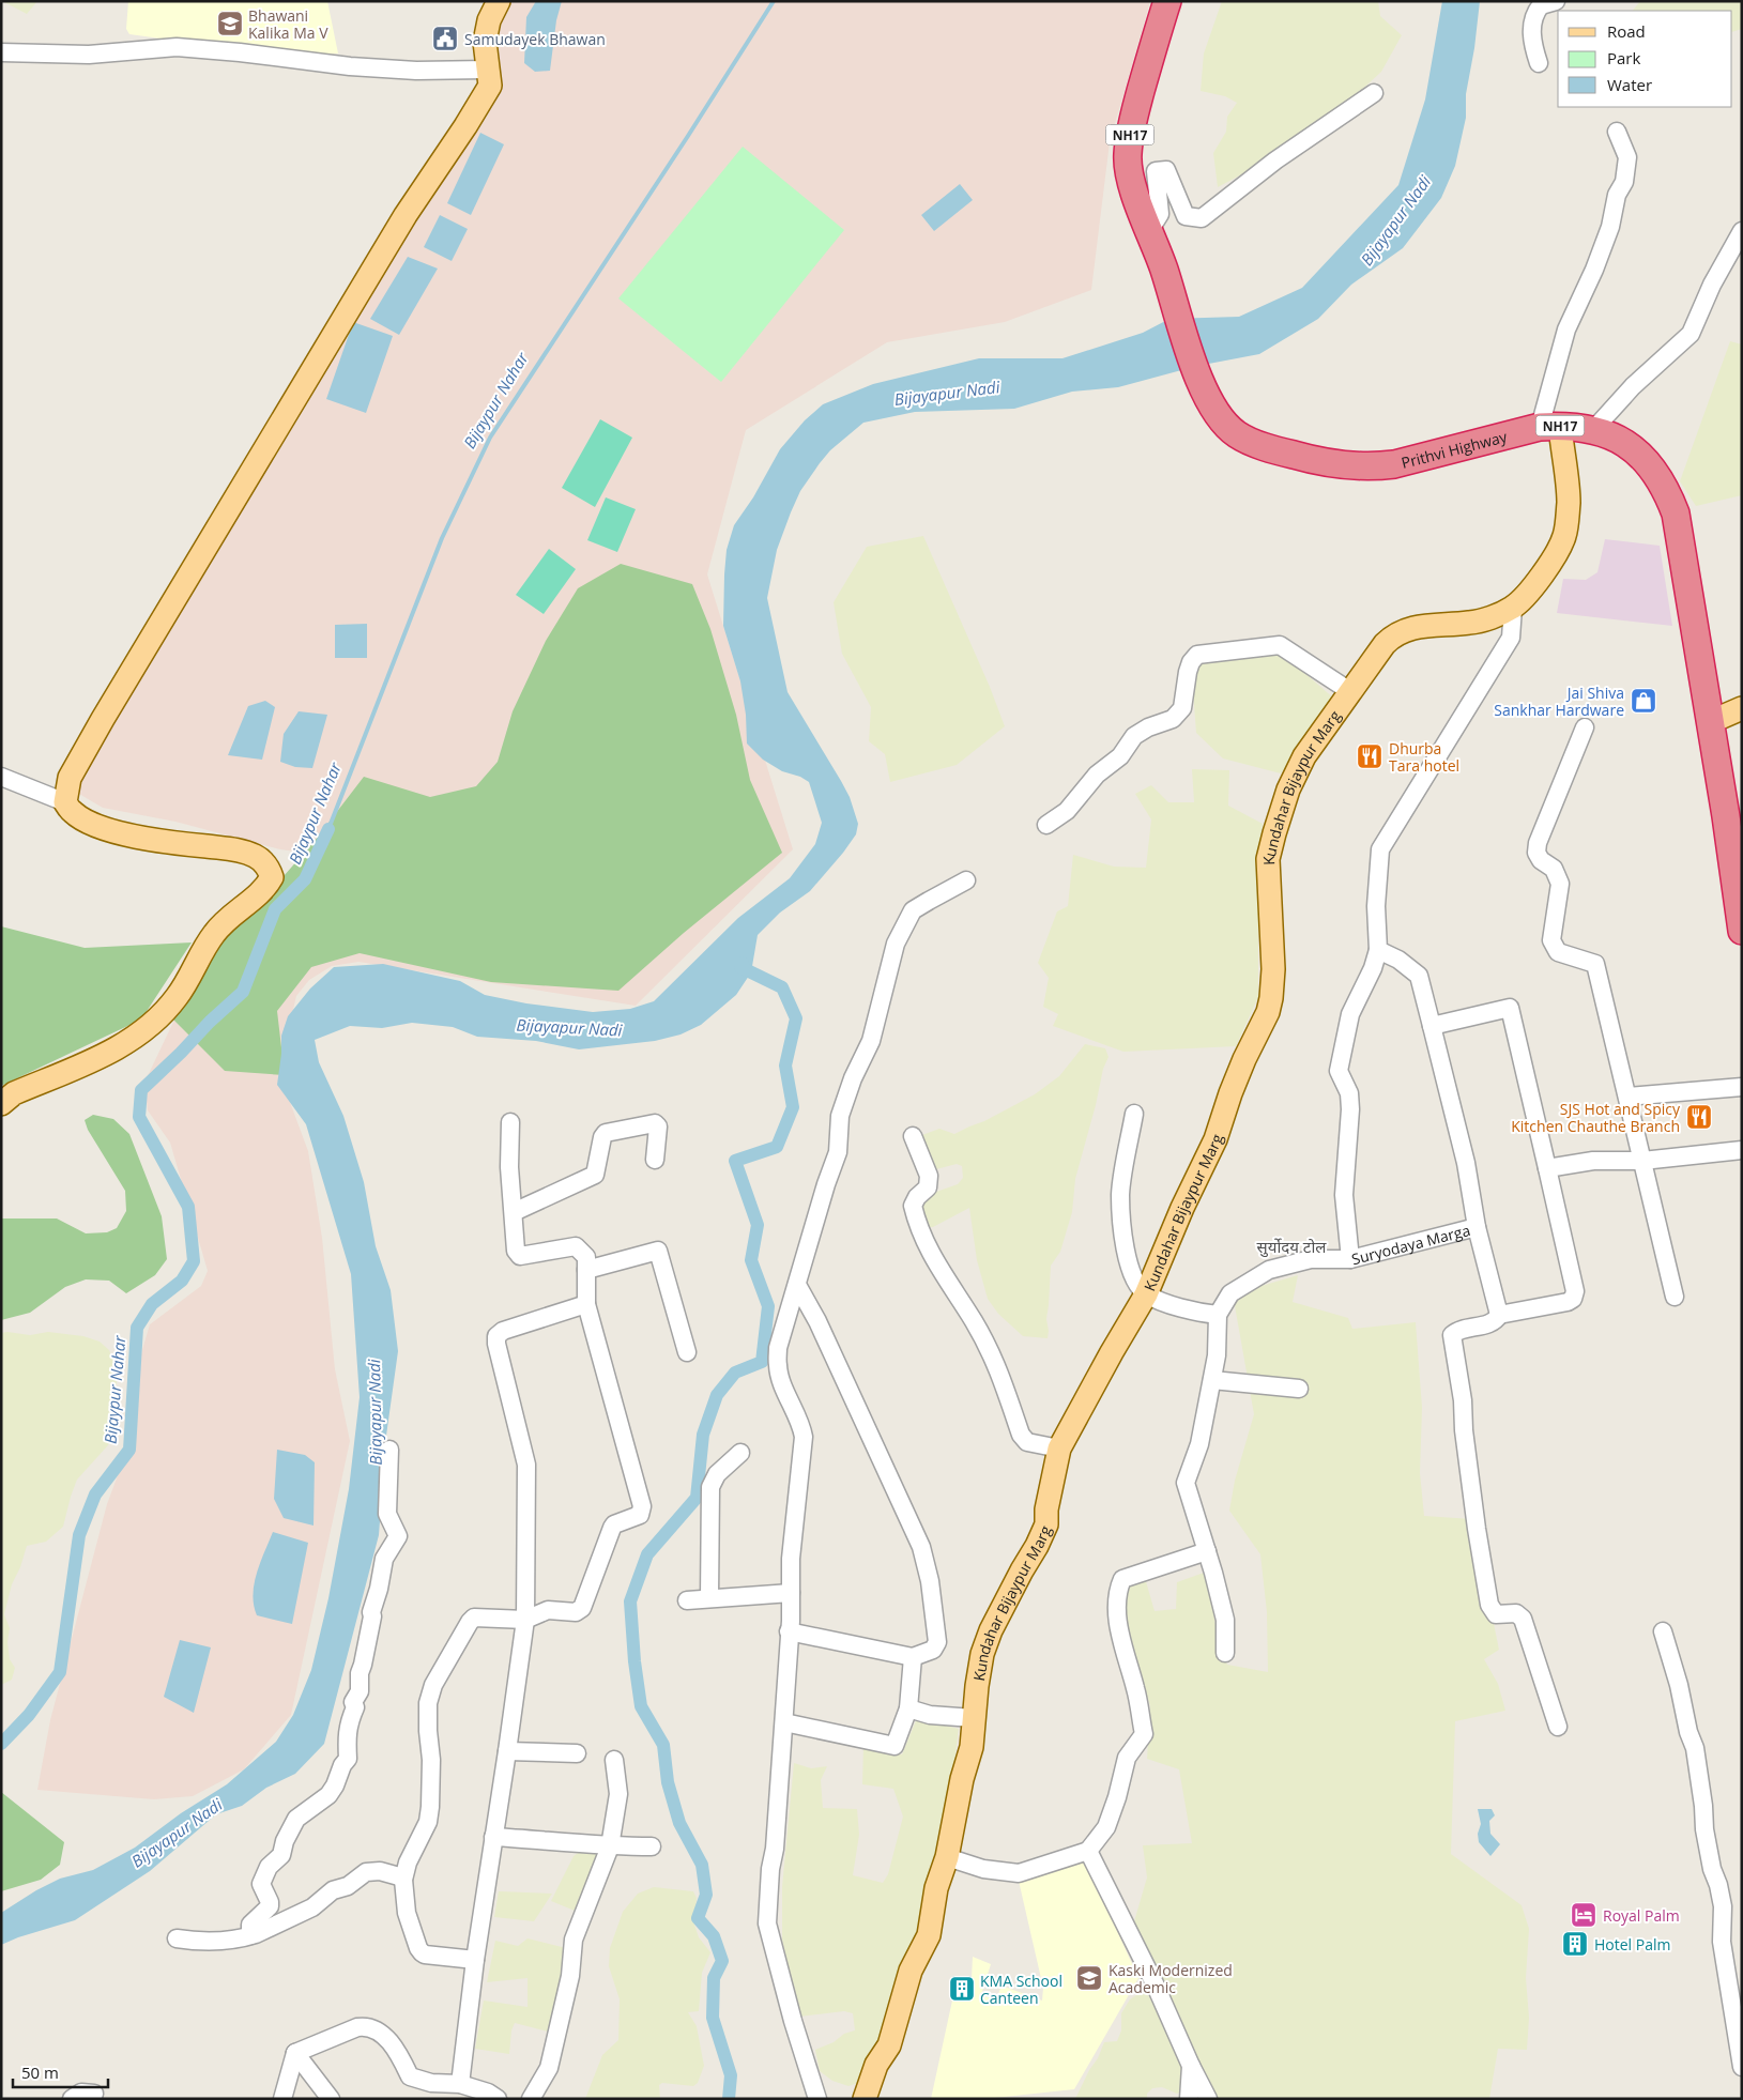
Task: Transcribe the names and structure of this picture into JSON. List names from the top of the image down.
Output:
{
  "streets": {
    "highway": ["NH17", "Prithvi Highway"],
    "main road": ["Kundahar Bijaypur Marg"],
    "street": ["Suryodaya Marga"]
  },
  "crossings": [
    ["Prithvi Highway", "Kundahar Bijaypur Marg"]
  ],
  "districts": ["सुर्योदय टोल"],
  "water": ["Bijayapur Nadi", "Bijaypur Nahar"],
  "places": {
    "school or university": ["Bhawani Kalika Ma V", "Kaski Modernized Academic"],
    "public building": ["Samudayek Bhawan"],
    "shop": ["Jai Shiva Sankhar Hardware"],
    "restaurant": ["Dhurba Tara hotel", "SJS Hot and Spicy Kitchen Chauthe Branch"],
    "hotel": ["Royal Palm"],
    "building": ["Hotel Palm", "KMA School Canteen"]
  },
  "legend": ["Road", "Park", "Water"],
  "scale_bar": "50 m"
}
